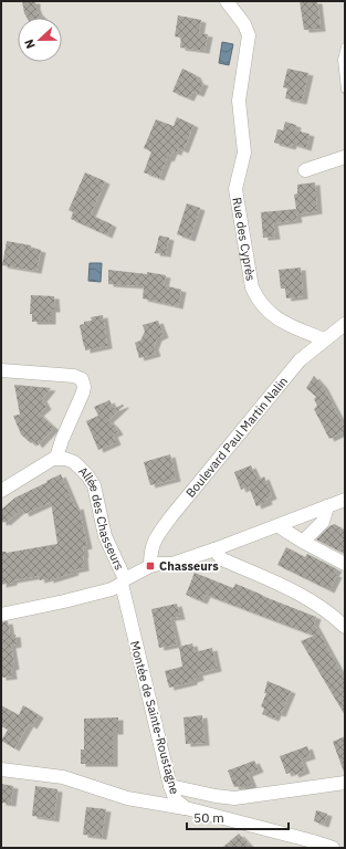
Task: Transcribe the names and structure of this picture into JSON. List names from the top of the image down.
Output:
{
  "streets": {
    "street": [
      "Rue des Cyprès",
      "Boulevard Paul Martin Nalin",
      "Allée des Chasseurs",
      "Montée de Sainte-Roustagne"
    ]
  },
  "crossings": [
    ["Rue des Cyprès", "Boulevard Paul Martin Nalin"],
    ["Allée des Chasseurs", "Montée de Sainte-Roustagne"]
  ],
  "places": {
    "transit": ["Chasseurs"]
  },
  "scale_bar": "50 m",
  "north": "left"
}
